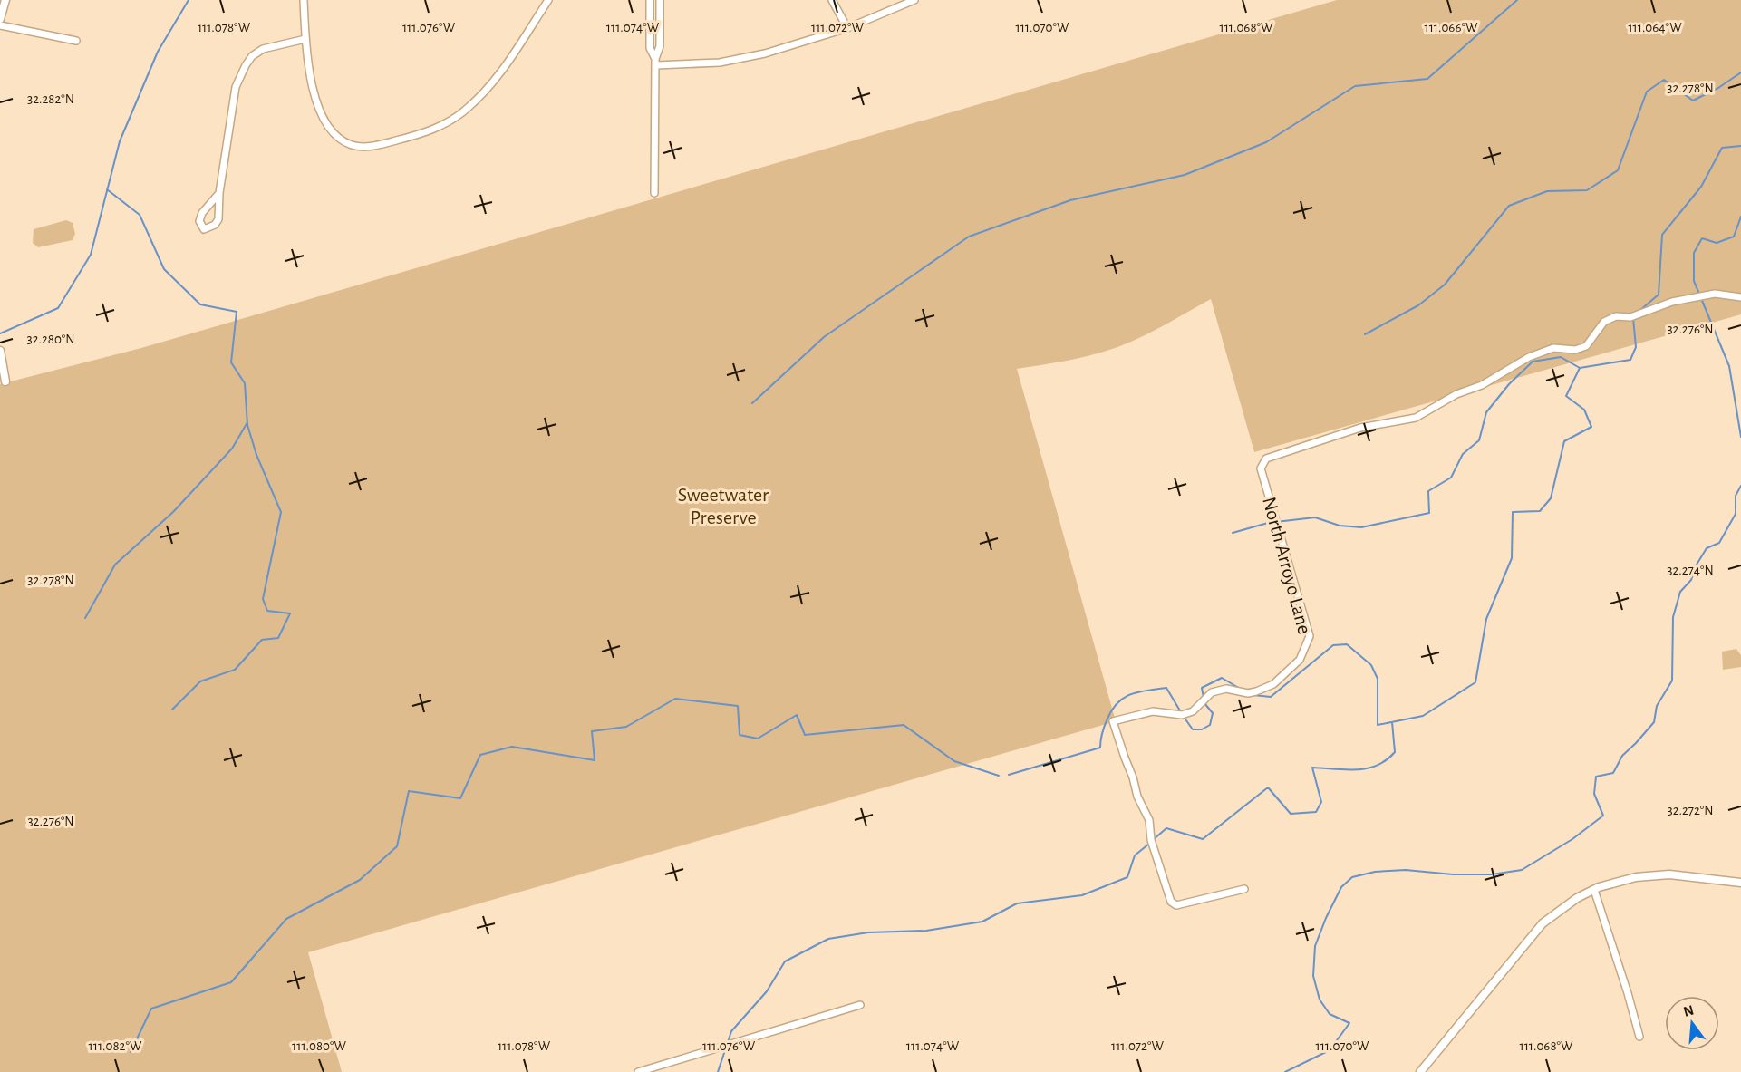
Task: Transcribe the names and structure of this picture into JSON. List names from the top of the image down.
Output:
{
  "streets": {
    "street": ["North Arroyo Lane"]
  },
  "parks": ["Sweetwater Preserve"],
  "north": "top",
  "coordinates": [
    "111.078°W",
    "111.076°W",
    "111.074°W",
    "111.072°W",
    "111.070°W",
    "111.068°W",
    "111.066°W",
    "111.064°W",
    "32.278°N",
    "32.282°N",
    "32.276°N",
    "32.280°N",
    "32.274°N",
    "32.272°N",
    "111.082°W",
    "111.080°W"
  ]
}
